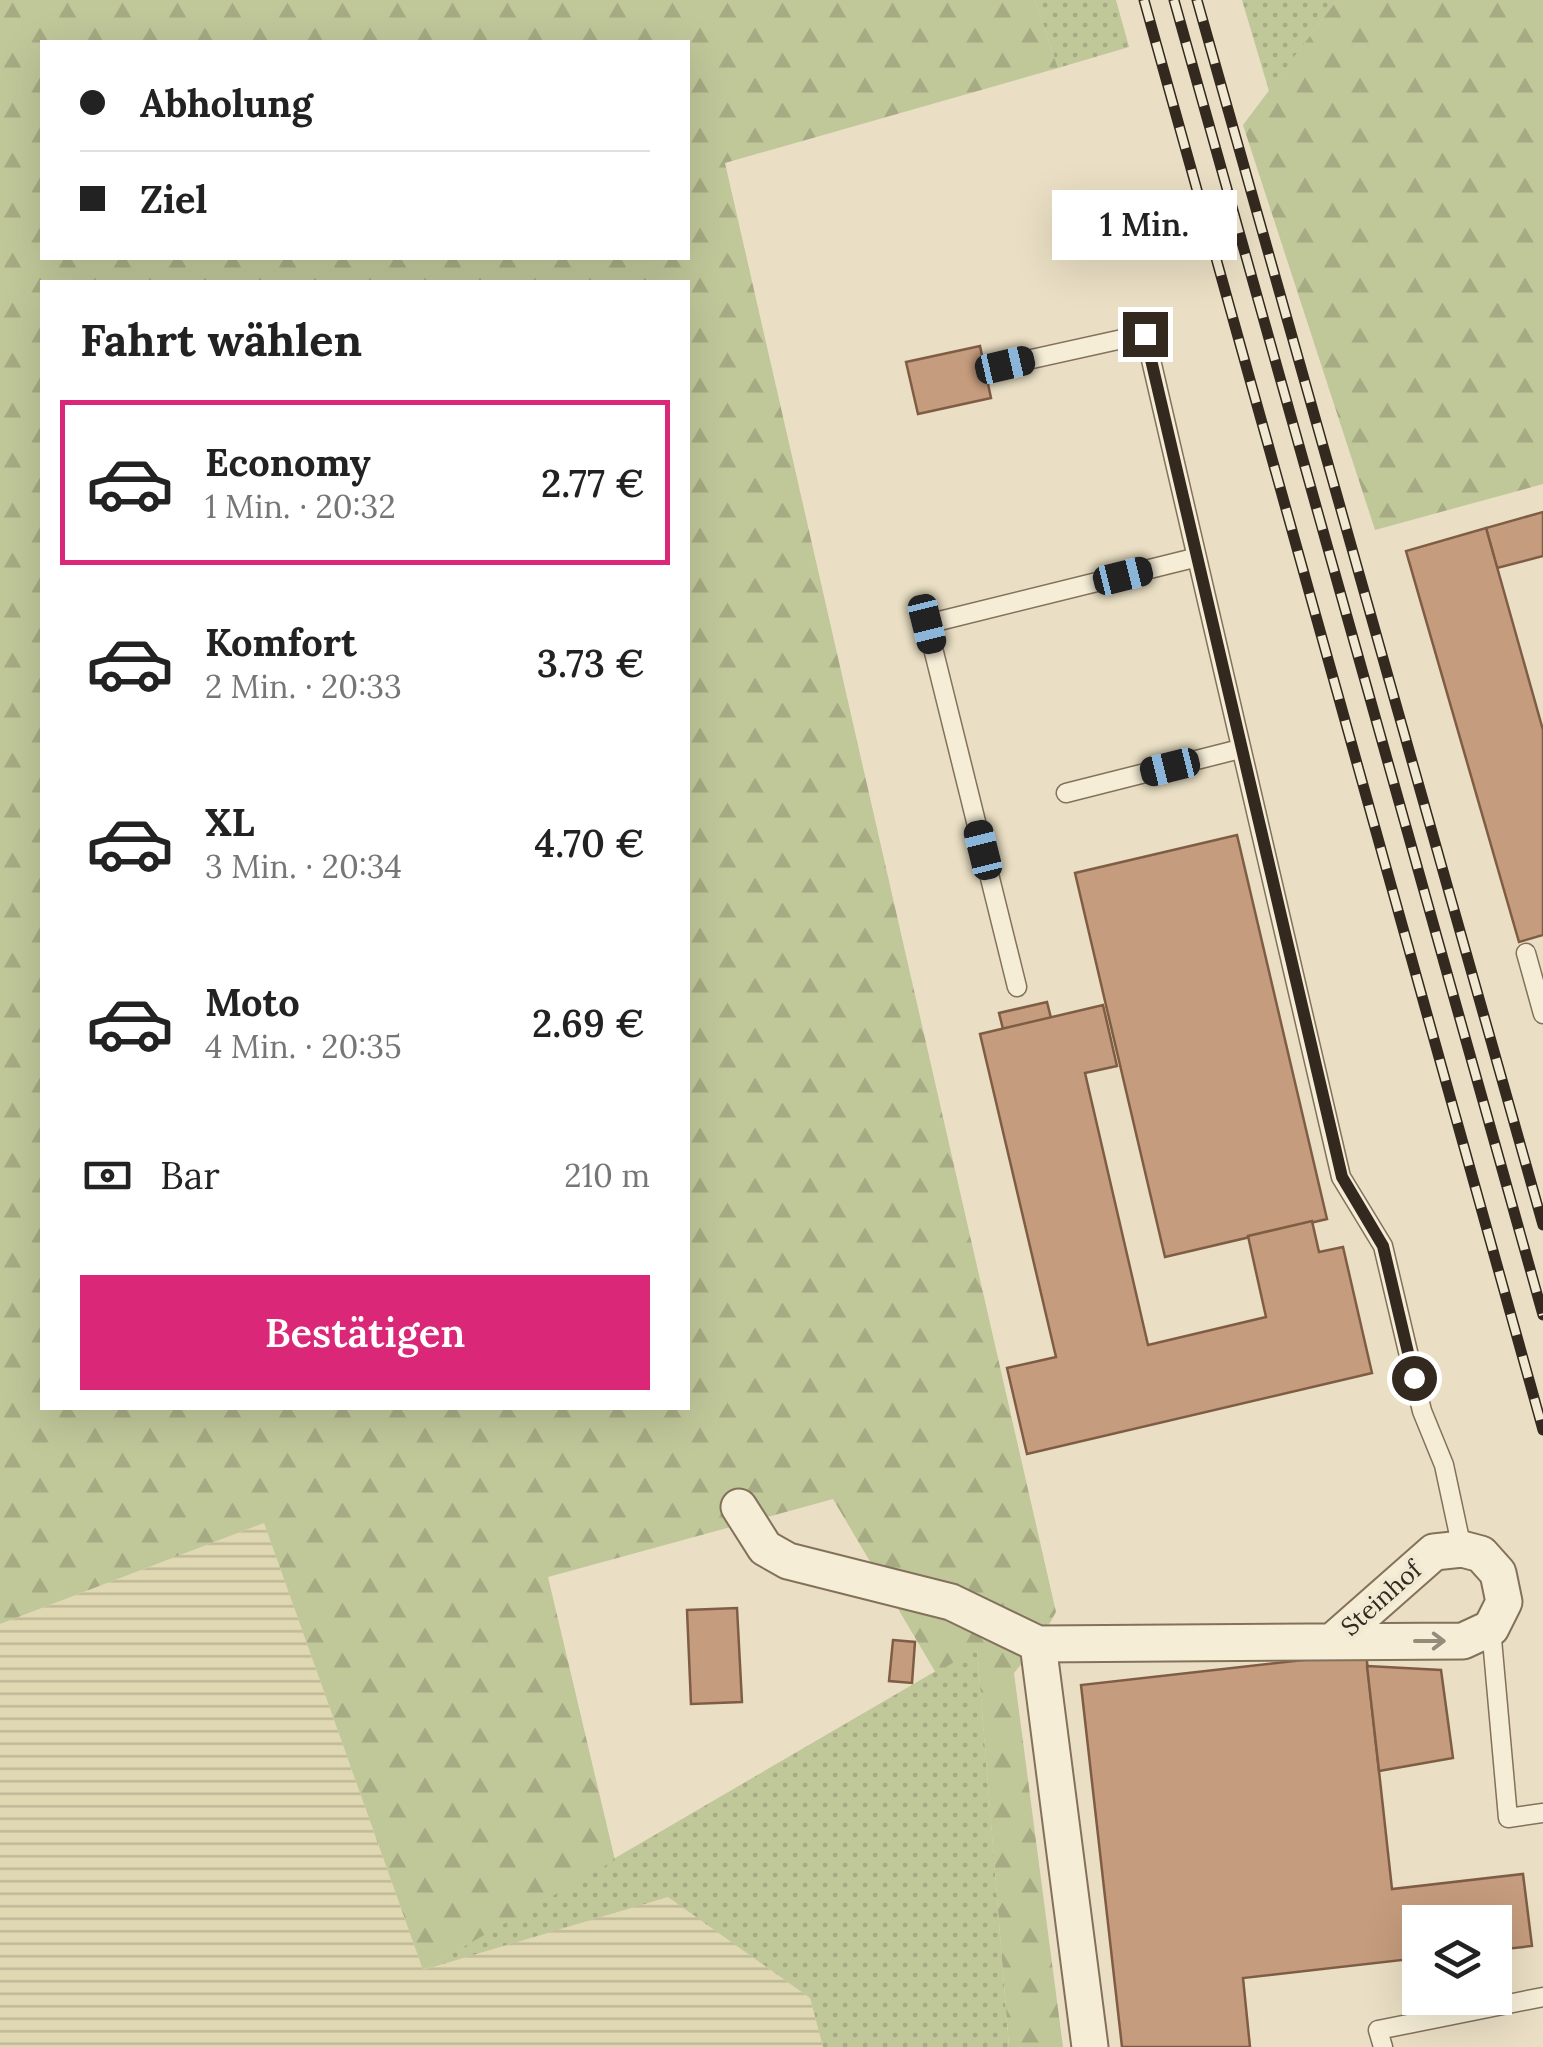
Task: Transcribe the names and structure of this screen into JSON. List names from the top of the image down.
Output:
{
  "streets": {
    "street": ["Steinhof"]
  },
  "page": {
    "banner": ["Abholung", "Ziel"],
    "bubble": "1 Min.",
    "heading": "Fahrt wählen",
    "list": [
      {
        "name": "Economy",
        "note": "1 Min. · 20:32",
        "value": "2.77 €"
      },
      {
        "name": "Komfort",
        "note": "2 Min. · 20:33",
        "value": "3.73 €"
      },
      {
        "name": "XL",
        "note": "3 Min. · 20:34",
        "value": "4.70 €"
      },
      {
        "name": "Moto",
        "note": "4 Min. · 20:35",
        "value": "2.69 €"
      }
    ],
    "pay": ["Bar", "210 m"],
    "buttons": "Bestätigen"
  }
}
